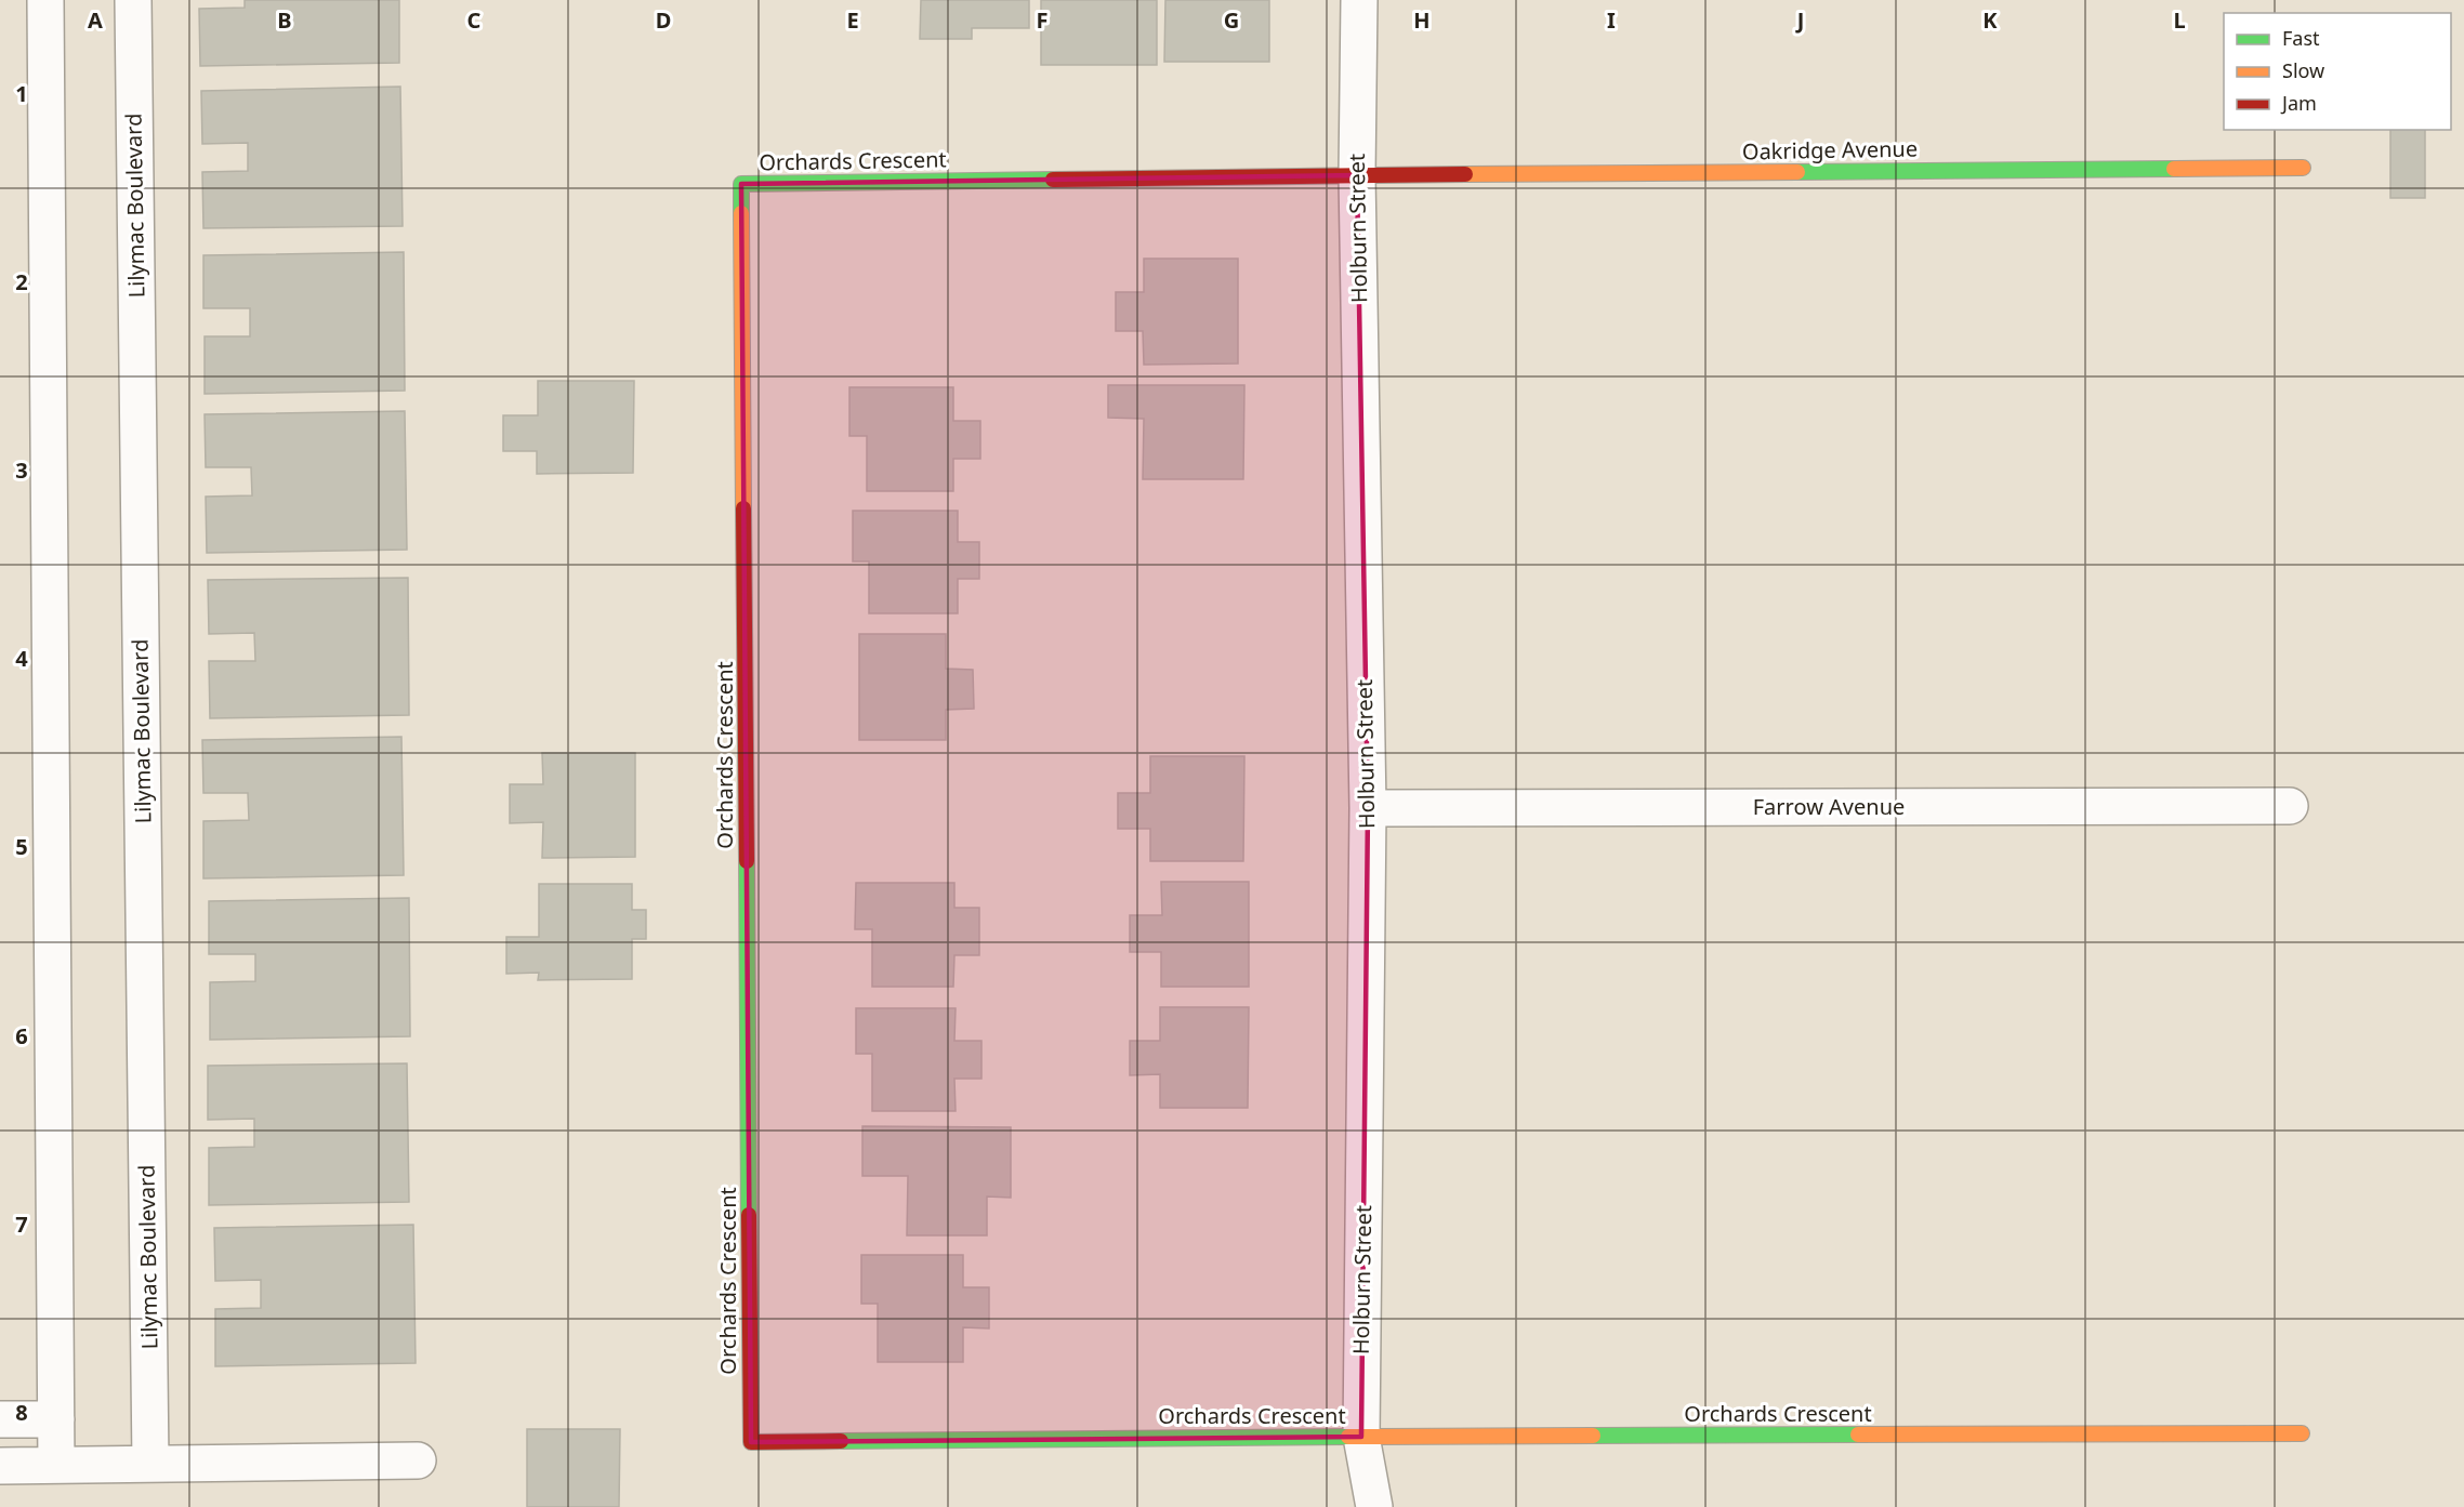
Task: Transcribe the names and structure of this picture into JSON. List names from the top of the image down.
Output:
{
  "streets": {
    "street": [
      "Oakridge Avenue",
      "Orchards Crescent",
      "Lilymac Boulevard",
      "Holburn Street",
      "Farrow Avenue"
    ]
  },
  "crossings": [
    ["Oakridge Avenue", "Orchards Crescent"],
    ["Oakridge Avenue", "Holburn Street"],
    ["Orchards Crescent", "Holburn Street"],
    ["Holburn Street", "Farrow Avenue"]
  ],
  "legend": ["Fast", "Slow", "Jam"],
  "grid": {
    "columns": [
      "A",
      "B",
      "C",
      "D",
      "E",
      "F",
      "G",
      "H",
      "I",
      "J",
      "K",
      "L"
    ],
    "rows": [
      "1",
      "2",
      "3",
      "4",
      "5",
      "6",
      "7",
      "8"
    ]
  }
}
